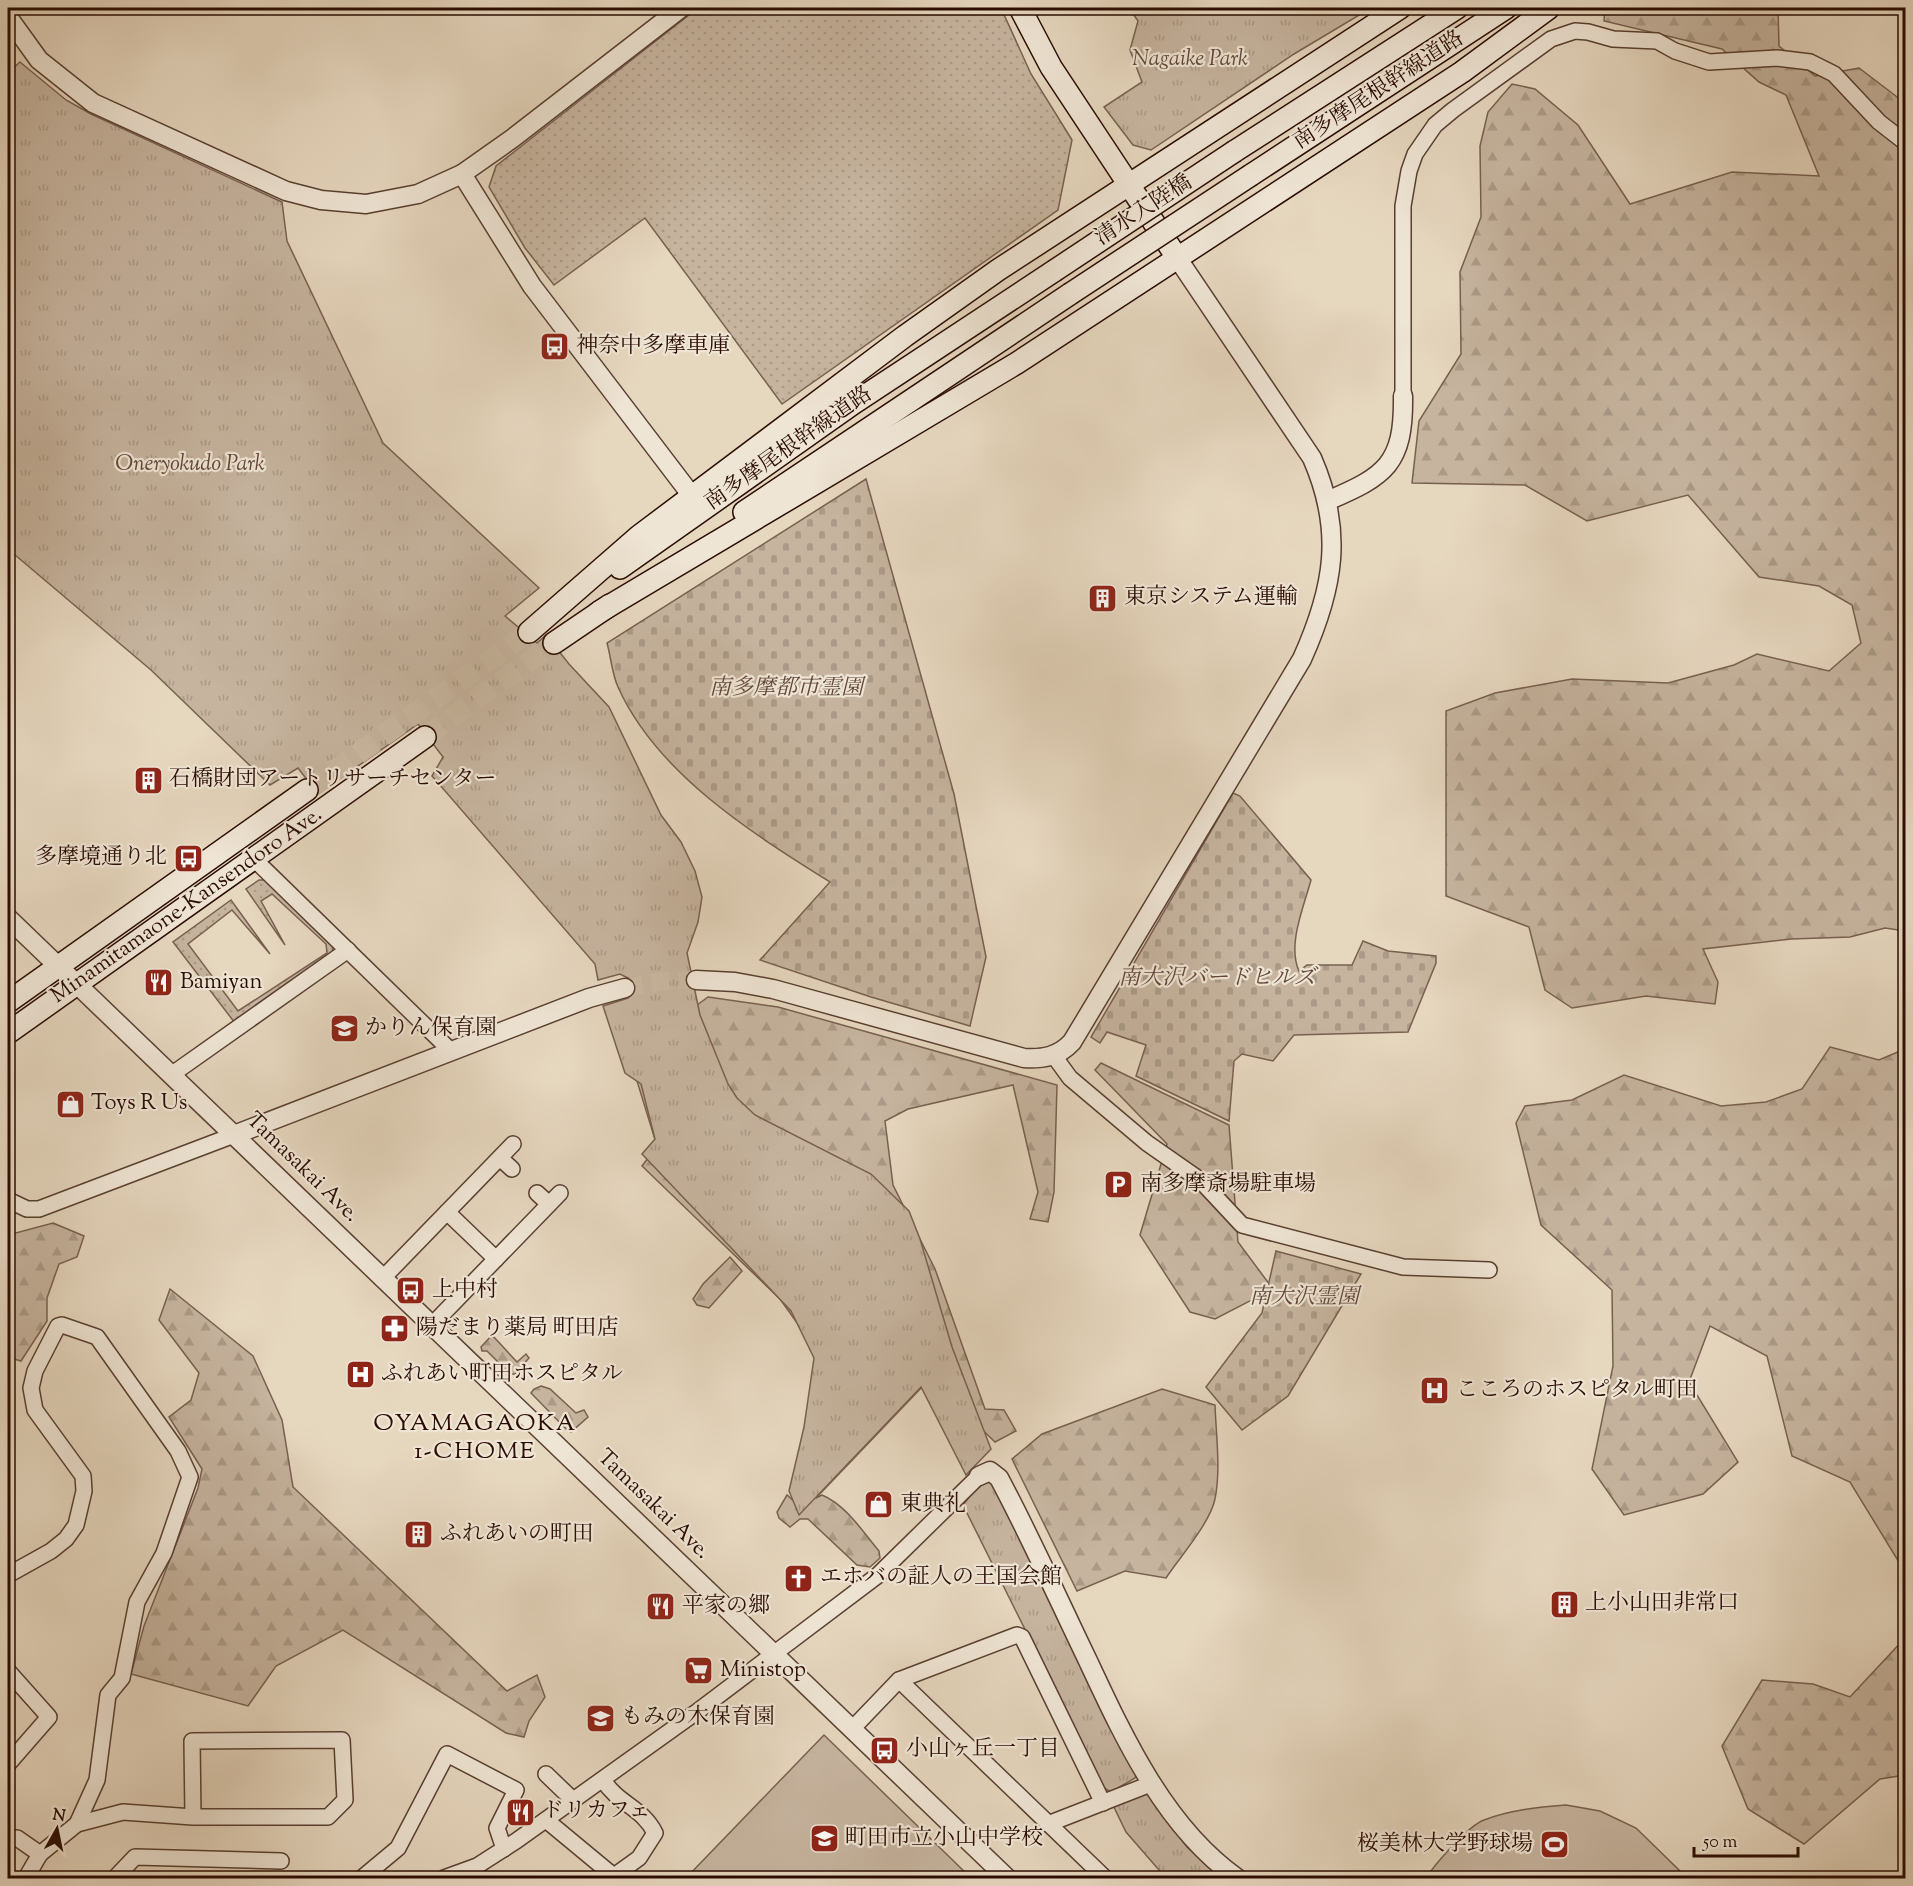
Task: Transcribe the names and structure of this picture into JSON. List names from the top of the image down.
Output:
{
  "streets": {
    "main road": ["南多摩尾根幹線道路", "清水入陸橋", "Minamitamaone-Kansendoro Ave."],
    "street": ["Tamasakai Ave."]
  },
  "crossings": [
    ["南多摩尾根幹線道路", "清水入陸橋"],
    ["Minamitamaone-Kansendoro Ave.", "Tamasakai Ave."]
  ],
  "districts": ["OYAMAGAOKA 1-CHOME"],
  "parks": [
    "Nagaike Park",
    "Oneryokudo Park",
    "南多摩都市霊園",
    "南大沢バードヒルズ",
    "南大沢霊園"
  ],
  "places": {
    "bus stop": [
      "神奈中多摩車庫",
      "多摩境通り北",
      "上中村",
      "小山ヶ丘一丁目"
    ],
    "building": [
      "東京システム運輸",
      "石橋財団アートリサーチセンター",
      "ふれあいの町田",
      "上小山田非常口"
    ],
    "restaurant": ["Bamiyan", "平家の郷", "ドリカフェ"],
    "school or university": ["かりん保育園", "もみの木保育園", "町田市立小山中学校"],
    "shop": ["Toys R Us", "東典礼"],
    "parking": ["南多摩斎場駐車場"],
    "pharmacy": ["陽だまり薬局 町田店"],
    "hospital": ["ふれあい町田ホスピタル", "こころのホスピタル町田"],
    "church": ["エホバの証人の王国会館"],
    "supermarket": ["Ministop"],
    "sports": ["桜美林大学野球場"]
  },
  "scale_bar": "50 m",
  "north": "top"
}
